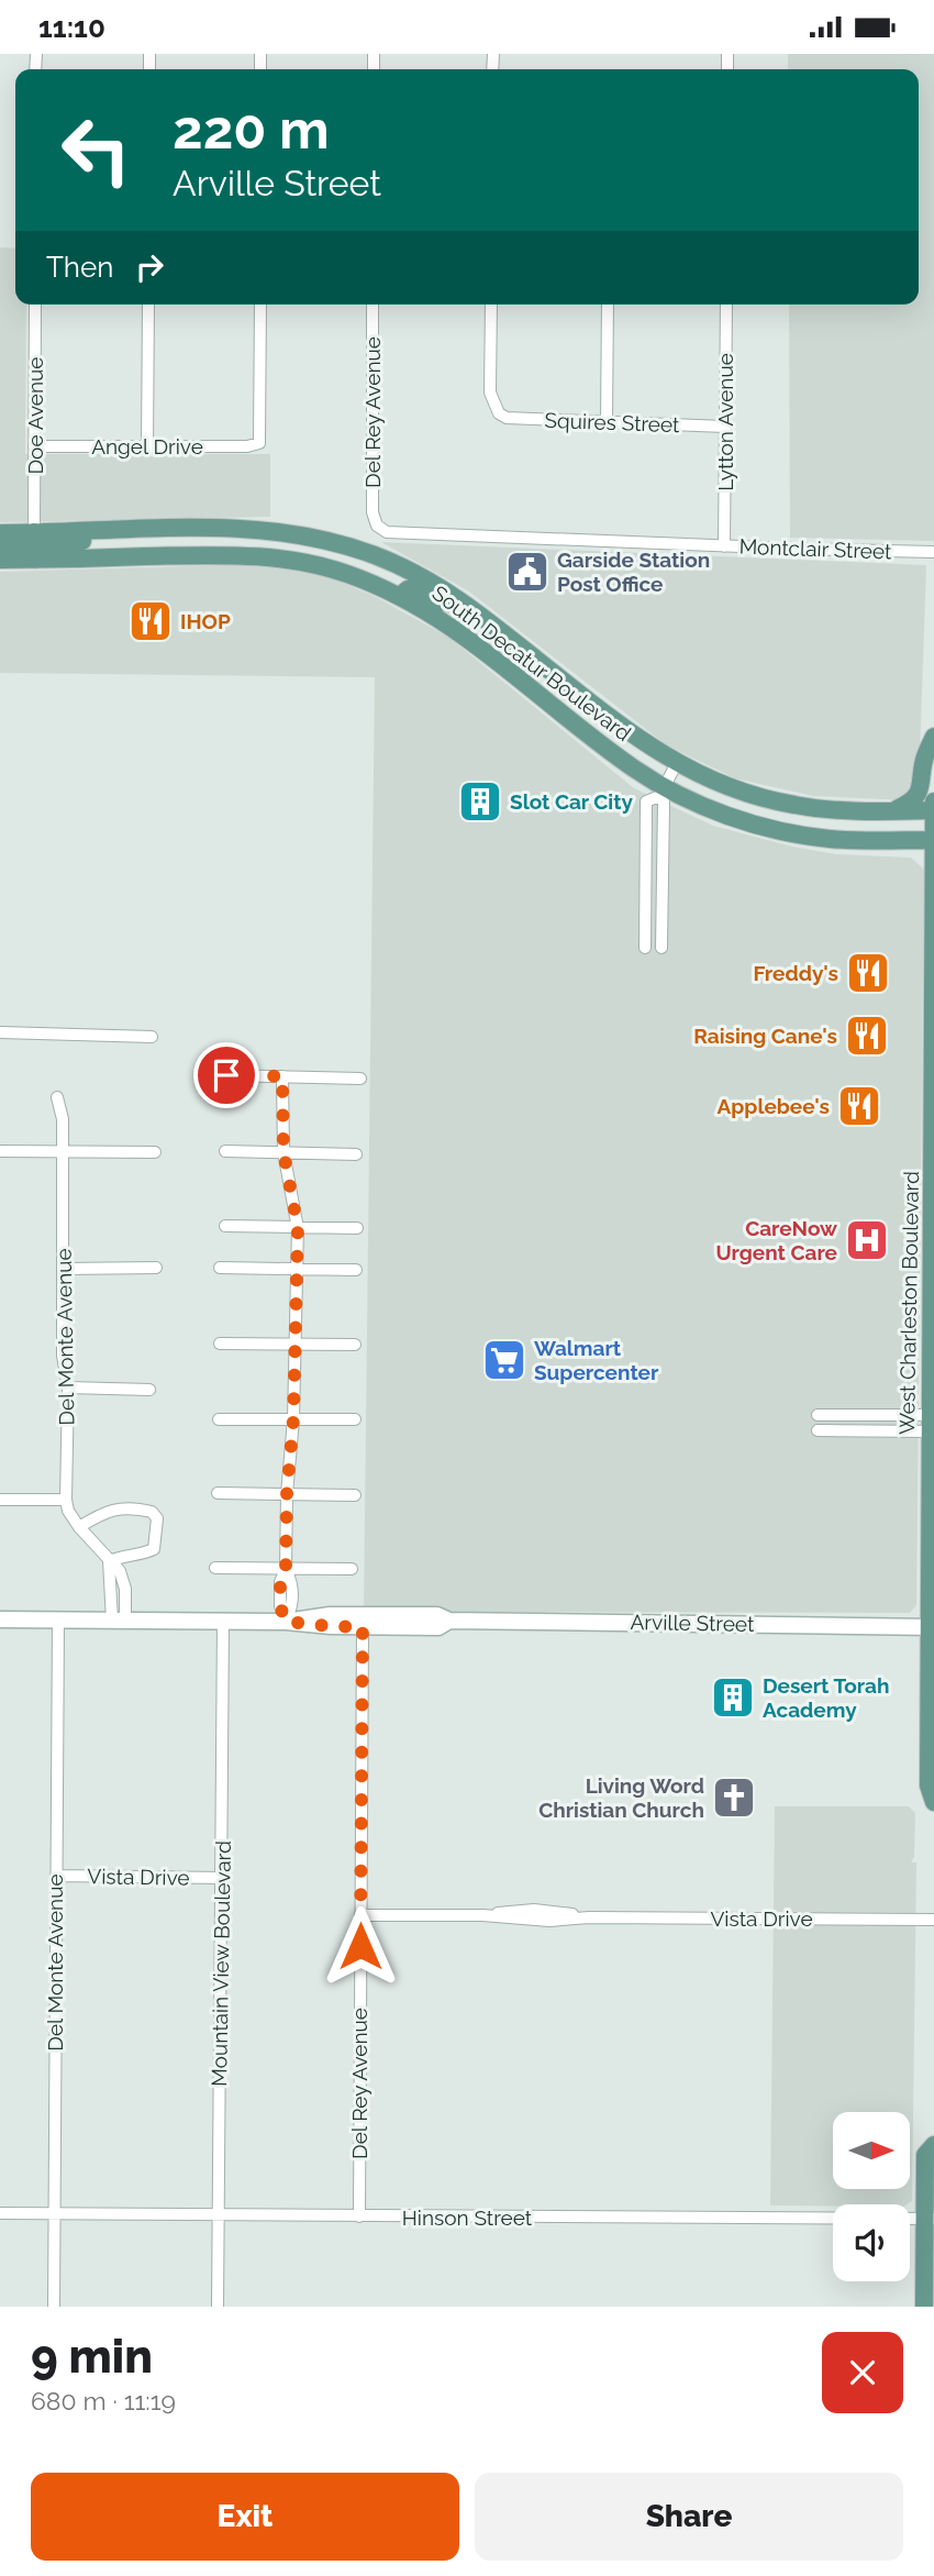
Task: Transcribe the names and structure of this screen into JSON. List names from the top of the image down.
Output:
{
  "streets": {
    "main road": ["South Decatur Boulevard", "West Charleston Boulevard"],
    "street": [
      "Del Rey Avenue",
      "Doe Avenue",
      "Squires Street",
      "Lytton Avenue",
      "Angel Drive",
      "Montclair Street",
      "Del Monte Avenue",
      "Arville Street",
      "Vista Drive",
      "Mountain View Boulevard",
      "Hinson Street"
    ]
  },
  "crossings": [
    ["Del Rey Avenue", "Montclair Street"],
    ["Del Rey Avenue", "Arville Street"],
    ["Del Rey Avenue", "Vista Drive"],
    ["Del Rey Avenue", "Hinson Street"],
    ["Doe Avenue", "Angel Drive"],
    ["Doe Avenue", "South Decatur Boulevard"],
    ["Squires Street", "Lytton Avenue"],
    ["Lytton Avenue", "Montclair Street"],
    ["South Decatur Boulevard", "West Charleston Boulevard"],
    ["West Charleston Boulevard", "Arville Street"],
    ["Del Monte Avenue", "Arville Street"],
    ["Del Monte Avenue", "Vista Drive"],
    ["Del Monte Avenue", "Hinson Street"],
    ["Arville Street", "Mountain View Boulevard"],
    ["Vista Drive", "Mountain View Boulevard"],
    ["Mountain View Boulevard", "Hinson Street"]
  ],
  "places": {
    "public building": ["Garside Station Post Office"],
    "restaurant": [
      "IHOP",
      "Freddy's",
      "Raising Cane's",
      "Applebee's"
    ],
    "building": ["Slot Car City", "Desert Torah Academy"],
    "hospital": ["CareNow Urgent Care"],
    "supermarket": ["Walmart Supercenter"],
    "church": ["Living Word Christian Church"]
  },
  "north": "right",
  "page": {
    "status": "11:10",
    "turn": ["220 m", "Arville Street"],
    "then": "Then",
    "heading": ["9 min", "680 m · 11:19"],
    "buttons": ["Exit", "Share"]
  }
}
